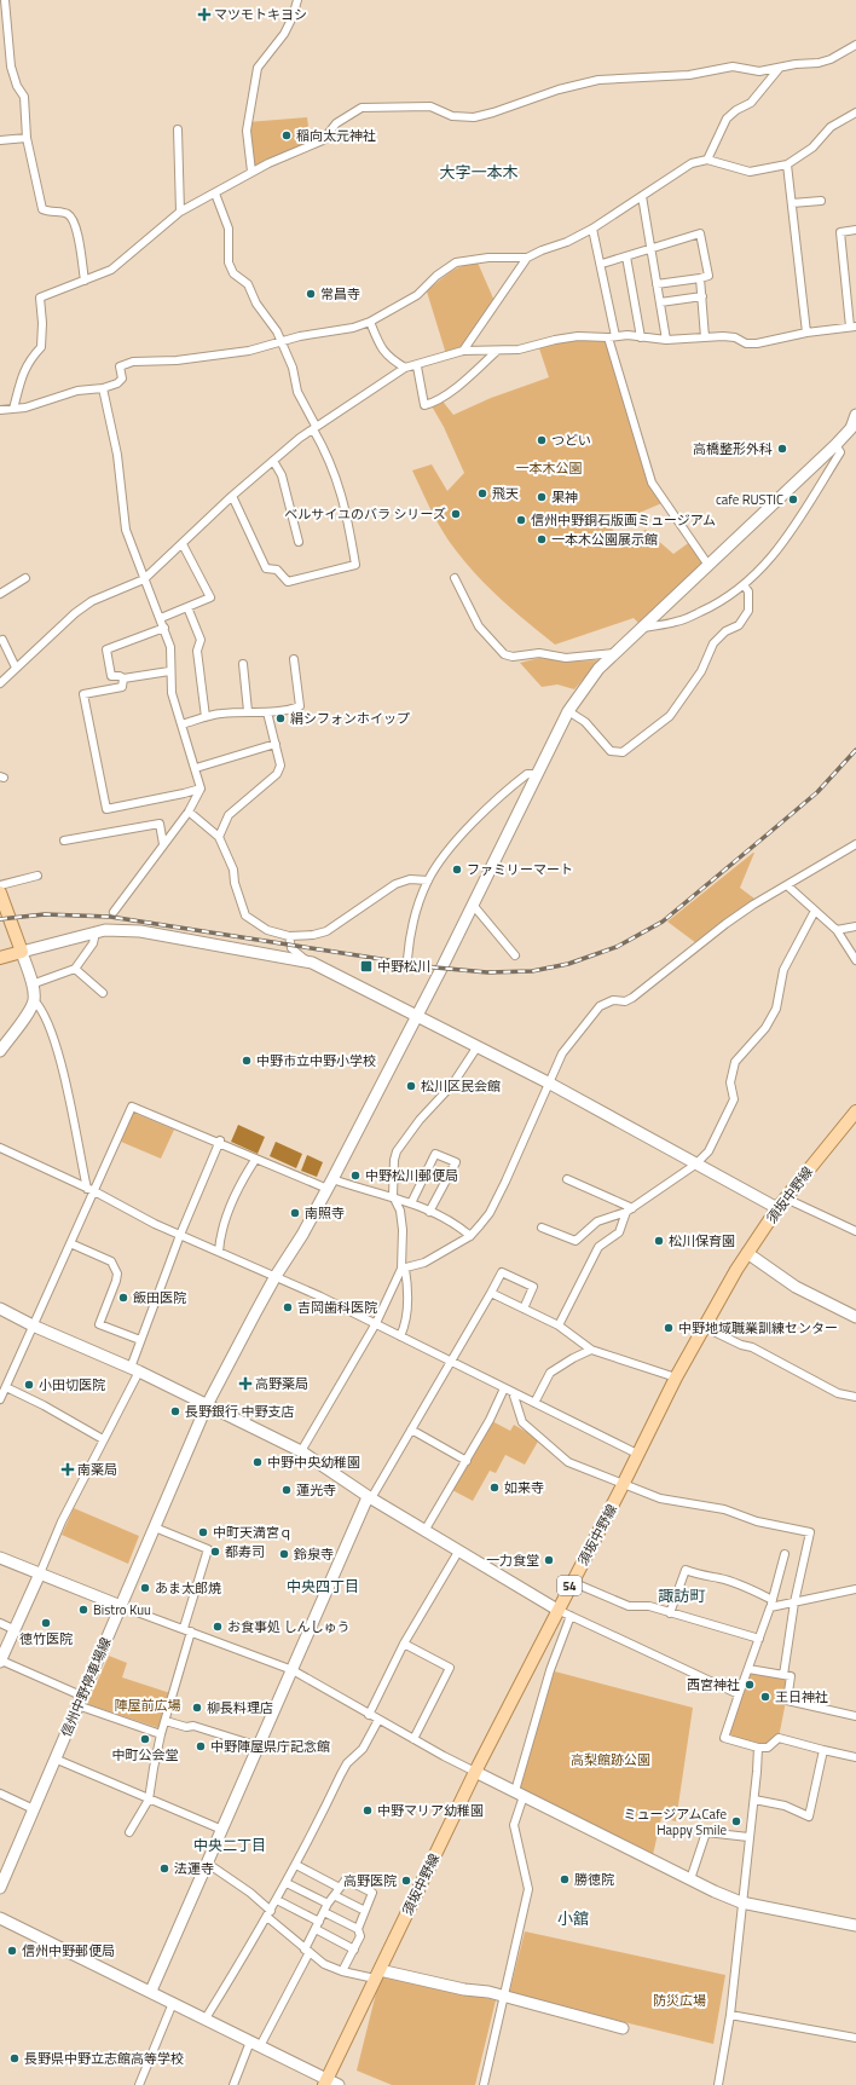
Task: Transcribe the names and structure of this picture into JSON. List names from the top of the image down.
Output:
{
  "streets": {
    "main road": ["須坂中野線", "54"],
    "street": ["信州中野停車場線"]
  },
  "districts": [
    "大字一本木",
    "中央四丁目",
    "諏訪町",
    "中央二丁目",
    "小舘"
  ],
  "parks": [
    "一本木公園",
    "陣屋前広場",
    "高梨館跡公園",
    "防災広場"
  ],
  "places": {
    "health": ["マツモトキヨシ", "高野薬局", "南薬局"],
    "other": [
      "稲向太元神社",
      "常昌寺",
      "つどい",
      "高橋整形外科",
      "飛天",
      "果神",
      "cafe RUSTIC",
      "ベルサイユのバラ シリーズ",
      "信州中野銅石版画ミュージアム",
      "一本木公園展示館",
      "絹シフォンホイップ",
      "ファミリーマート",
      "中野市立中野小学校",
      "松川区民会館",
      "中野松川郵便局",
      "南照寺",
      "松川保育園",
      "飯田医院",
      "吉岡歯科医院",
      "中野地域職業訓練センター",
      "小田切医院",
      "長野銀行 中野支店",
      "中野中央幼稚園",
      "如来寺",
      "蓮光寺",
      "中町天満宮ｑ",
      "都寿司",
      "鈴泉寺",
      "一力食堂",
      "あま太郎焼",
      "Bistro Kuu",
      "徳竹医院",
      "お食事処 しんしゅう",
      "西宮神社",
      "王日神社",
      "柳長料理店",
      "中町公会堂",
      "中野陣屋県庁記念館",
      "中野マリア幼稚園",
      "ミュージアムCafe Happy Smile",
      "法運寺",
      "勝徳院",
      "高野医院",
      "信州中野郵便局",
      "長野県中野立志館高等学校"
    ],
    "transit": ["中野松川"]
  }
}
